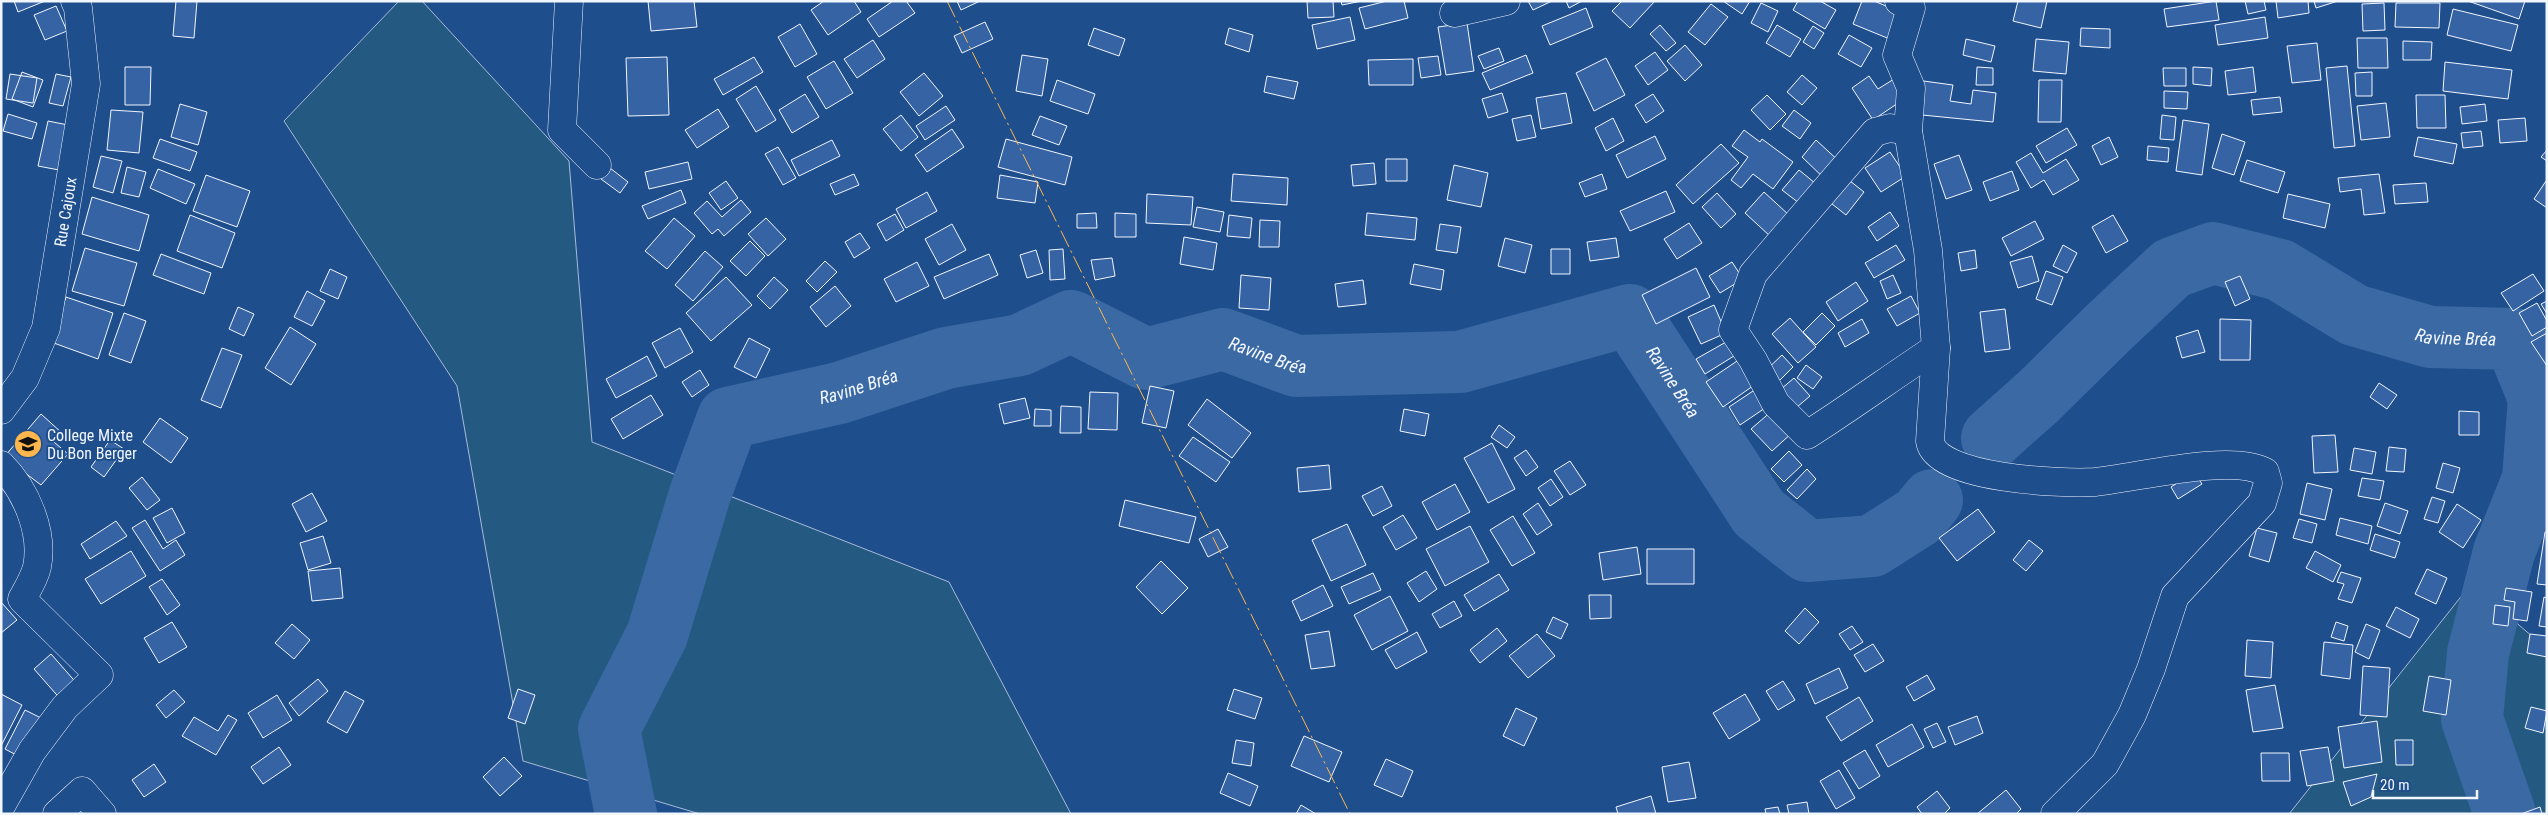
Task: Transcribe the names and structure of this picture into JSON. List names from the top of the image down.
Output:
{
  "streets": {
    "street": ["Rue Cajoux"]
  },
  "water": ["Ravine Bréa"],
  "places": {
    "school or university": ["College Mixte Du Bon Berger"]
  },
  "scale_bar": "20 m"
}
